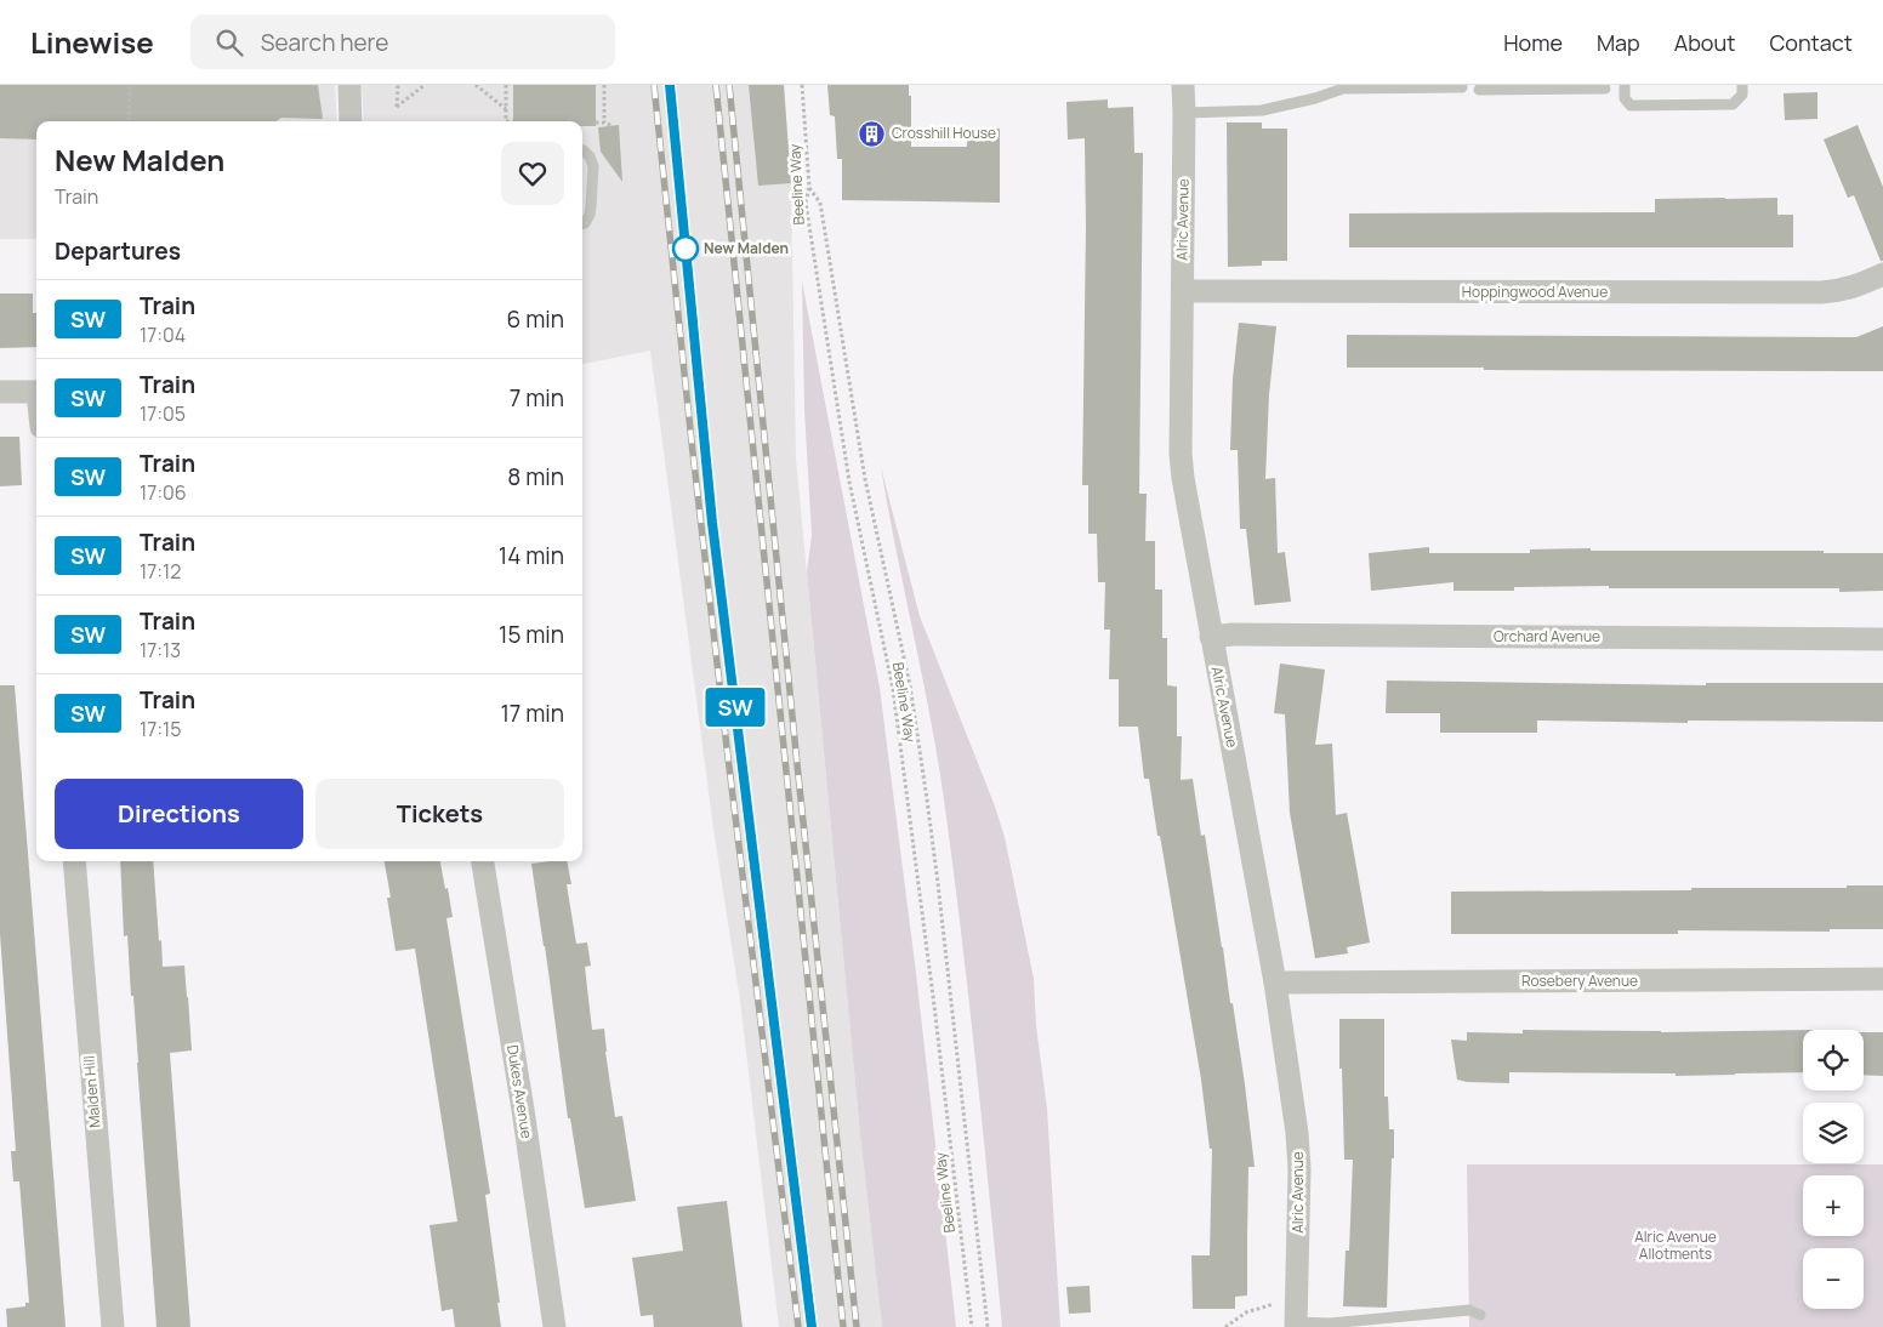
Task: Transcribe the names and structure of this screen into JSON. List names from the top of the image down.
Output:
{
  "streets": {
    "street": [
      "Alric Avenue",
      "Hoppingwood Avenue",
      "Orchard Avenue",
      "Rosebery Avenue",
      "Malden Hill",
      "Dukes Avenue"
    ],
    "path": ["Beeline Way"]
  },
  "crossings": [
    ["Alric Avenue", "Hoppingwood Avenue"],
    ["Alric Avenue", "Orchard Avenue"],
    ["Alric Avenue", "Rosebery Avenue"]
  ],
  "parks": ["Alric Avenue Allotments"],
  "places": {
    "building": ["Crosshill House"],
    "other": ["New Malden"]
  },
  "page": {
    "header": "Linewise",
    "search": "Search here",
    "nav": [
      "Home",
      "Map",
      "About",
      "Contact"
    ],
    "on_map": "SW",
    "heading": [
      ["New Malden", "Train"],
      "Departures"
    ],
    "list": [
      {
        "mark": "SW",
        "name": "Train",
        "note": "17:04",
        "value": "6 min"
      },
      {
        "mark": "SW",
        "name": "Train",
        "note": "17:05",
        "value": "7 min"
      },
      {
        "mark": "SW",
        "name": "Train",
        "note": "17:06",
        "value": "8 min"
      },
      {
        "mark": "SW",
        "name": "Train",
        "note": "17:12",
        "value": "14 min"
      },
      {
        "mark": "SW",
        "name": "Train",
        "note": "17:13",
        "value": "15 min"
      },
      {
        "mark": "SW",
        "name": "Train",
        "note": "17:15",
        "value": "17 min"
      }
    ],
    "buttons": ["Directions", "Tickets"],
    "map_buttons": ["+", "−"]
  }
}
